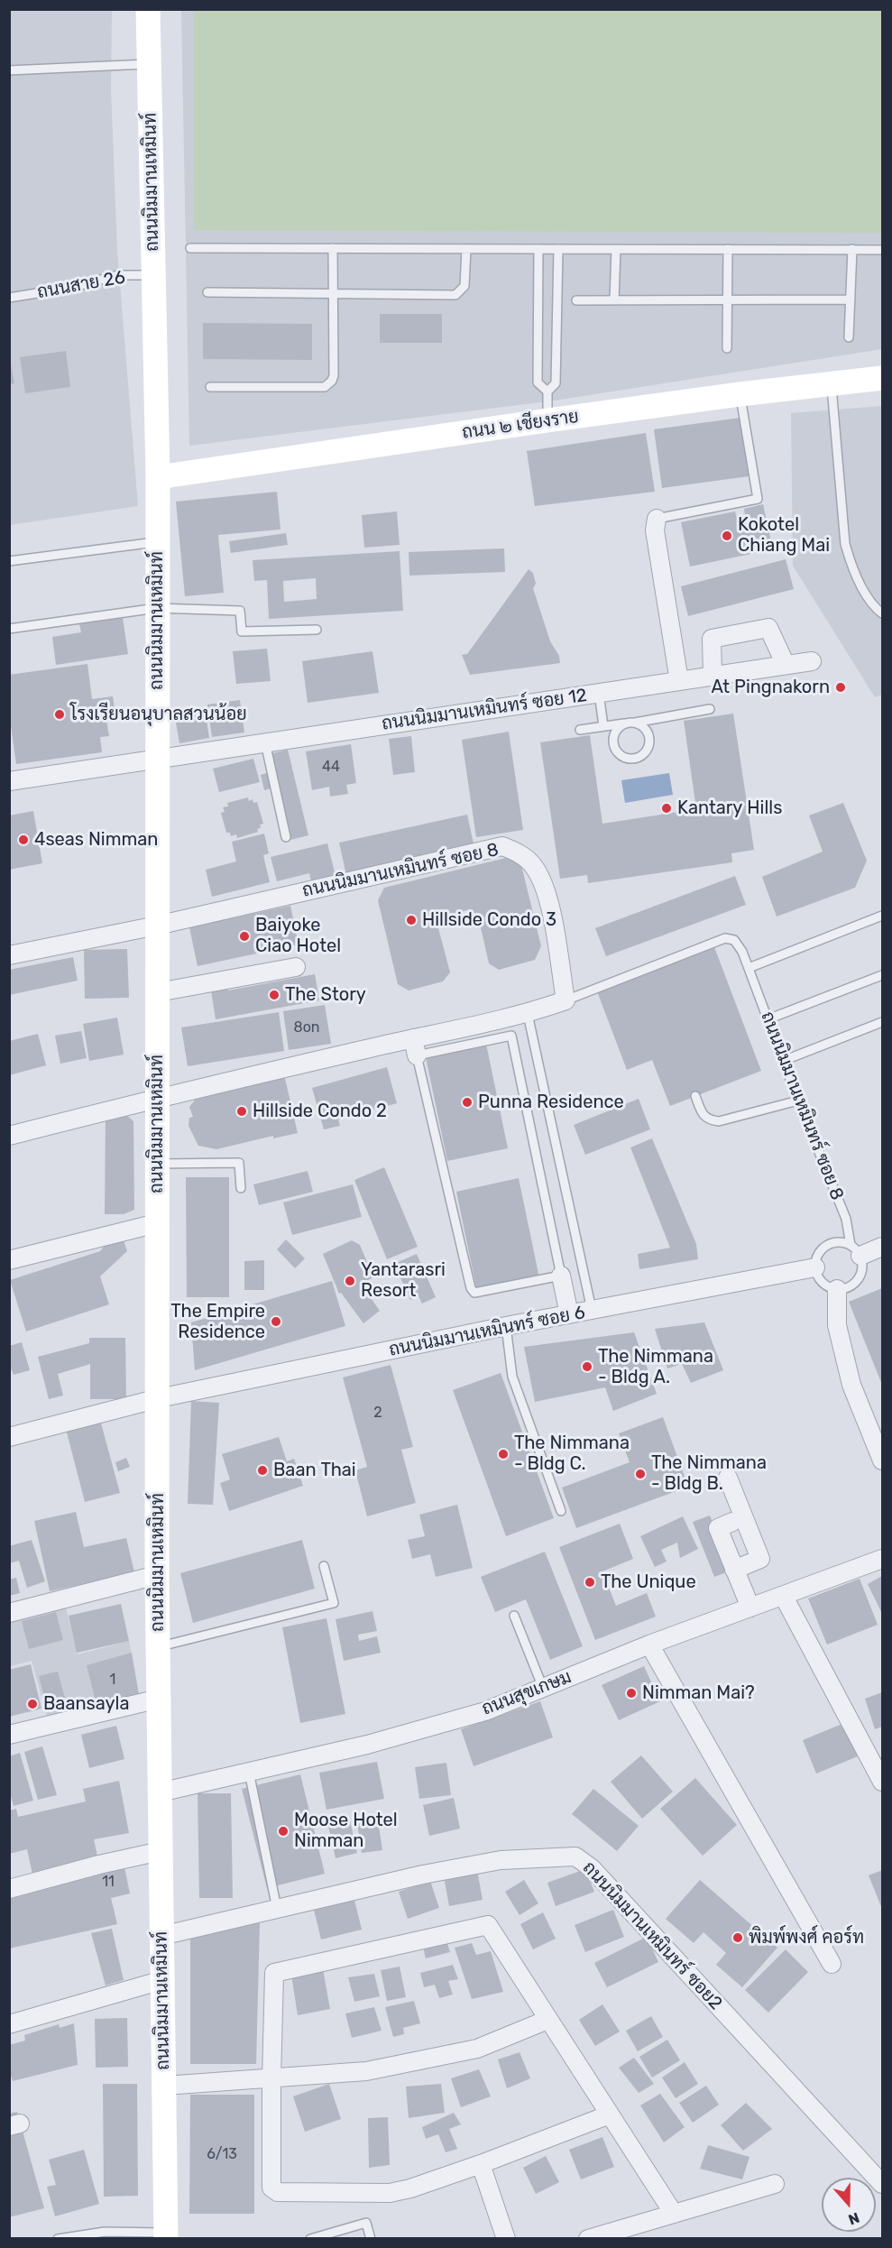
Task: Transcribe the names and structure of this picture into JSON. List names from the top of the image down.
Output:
{
  "streets": {
    "main road": ["ถนนนิมมานเหมินท์", "ถนน ๒ เชียงราย"],
    "street": [
      "ถนนนิมมานเหมินทร์ ซอย 12",
      "ถนนนิมมานเหมินทร์ ซอย 8",
      "ถนนนิมมานเหมินทร์ ซอย 6",
      "ถนนสุขเกษม",
      "ถนนนิมมานเหมินทร์ ซอย2"
    ],
    "lane": ["ถนนสาย 26"]
  },
  "crossings": [
    ["ถนนนิมมานเหมินท์", "ถนนสาย 26"],
    ["ถนนนิมมานเหมินท์", "ถนน ๒ เชียงราย"],
    ["ถนนนิมมานเหมินท์", "ถนนนิมมานเหมินทร์ ซอย 12"],
    ["ถนนนิมมานเหมินท์", "ถนนนิมมานเหมินทร์ ซอย 8"],
    ["ถนนนิมมานเหมินท์", "ถนนนิมมานเหมินทร์ ซอย 6"],
    ["ถนนนิมมานเหมินท์", "ถนนสุขเกษม"],
    ["ถนนนิมมานเหมินท์", "ถนนนิมมานเหมินทร์ ซอย2"],
    ["ถนนนิมมานเหมินทร์ ซอย 8", "ถนนนิมมานเหมินทร์ ซอย 6"]
  ],
  "places": [
    "Kokotel Chiang Mai",
    "At Pingnakorn",
    "โรงเรียนอนุบาลสวนน้อย",
    "Kantary Hills",
    "4seas Nimman",
    "Hillside Condo 3",
    "Baiyoke Ciao Hotel",
    "The Story",
    "Punna Residence",
    "Hillside Condo 2",
    "Yantarasri Resort",
    "The Empire Residence",
    "The Nimmana - Bldg A.",
    "The Nimmana - Bldg C.",
    "Baan Thai",
    "The Nimmana - Bldg B.",
    "The Unique",
    "Nimman Mai?",
    "Baansayla",
    "Moose Hotel Nimman",
    "พิมพ์พงศ์ คอร์ท"
  ],
  "house_numbers": [
    "44",
    "8on",
    "2",
    "1",
    "11",
    "6/13"
  ],
  "north": "bottom"
}
